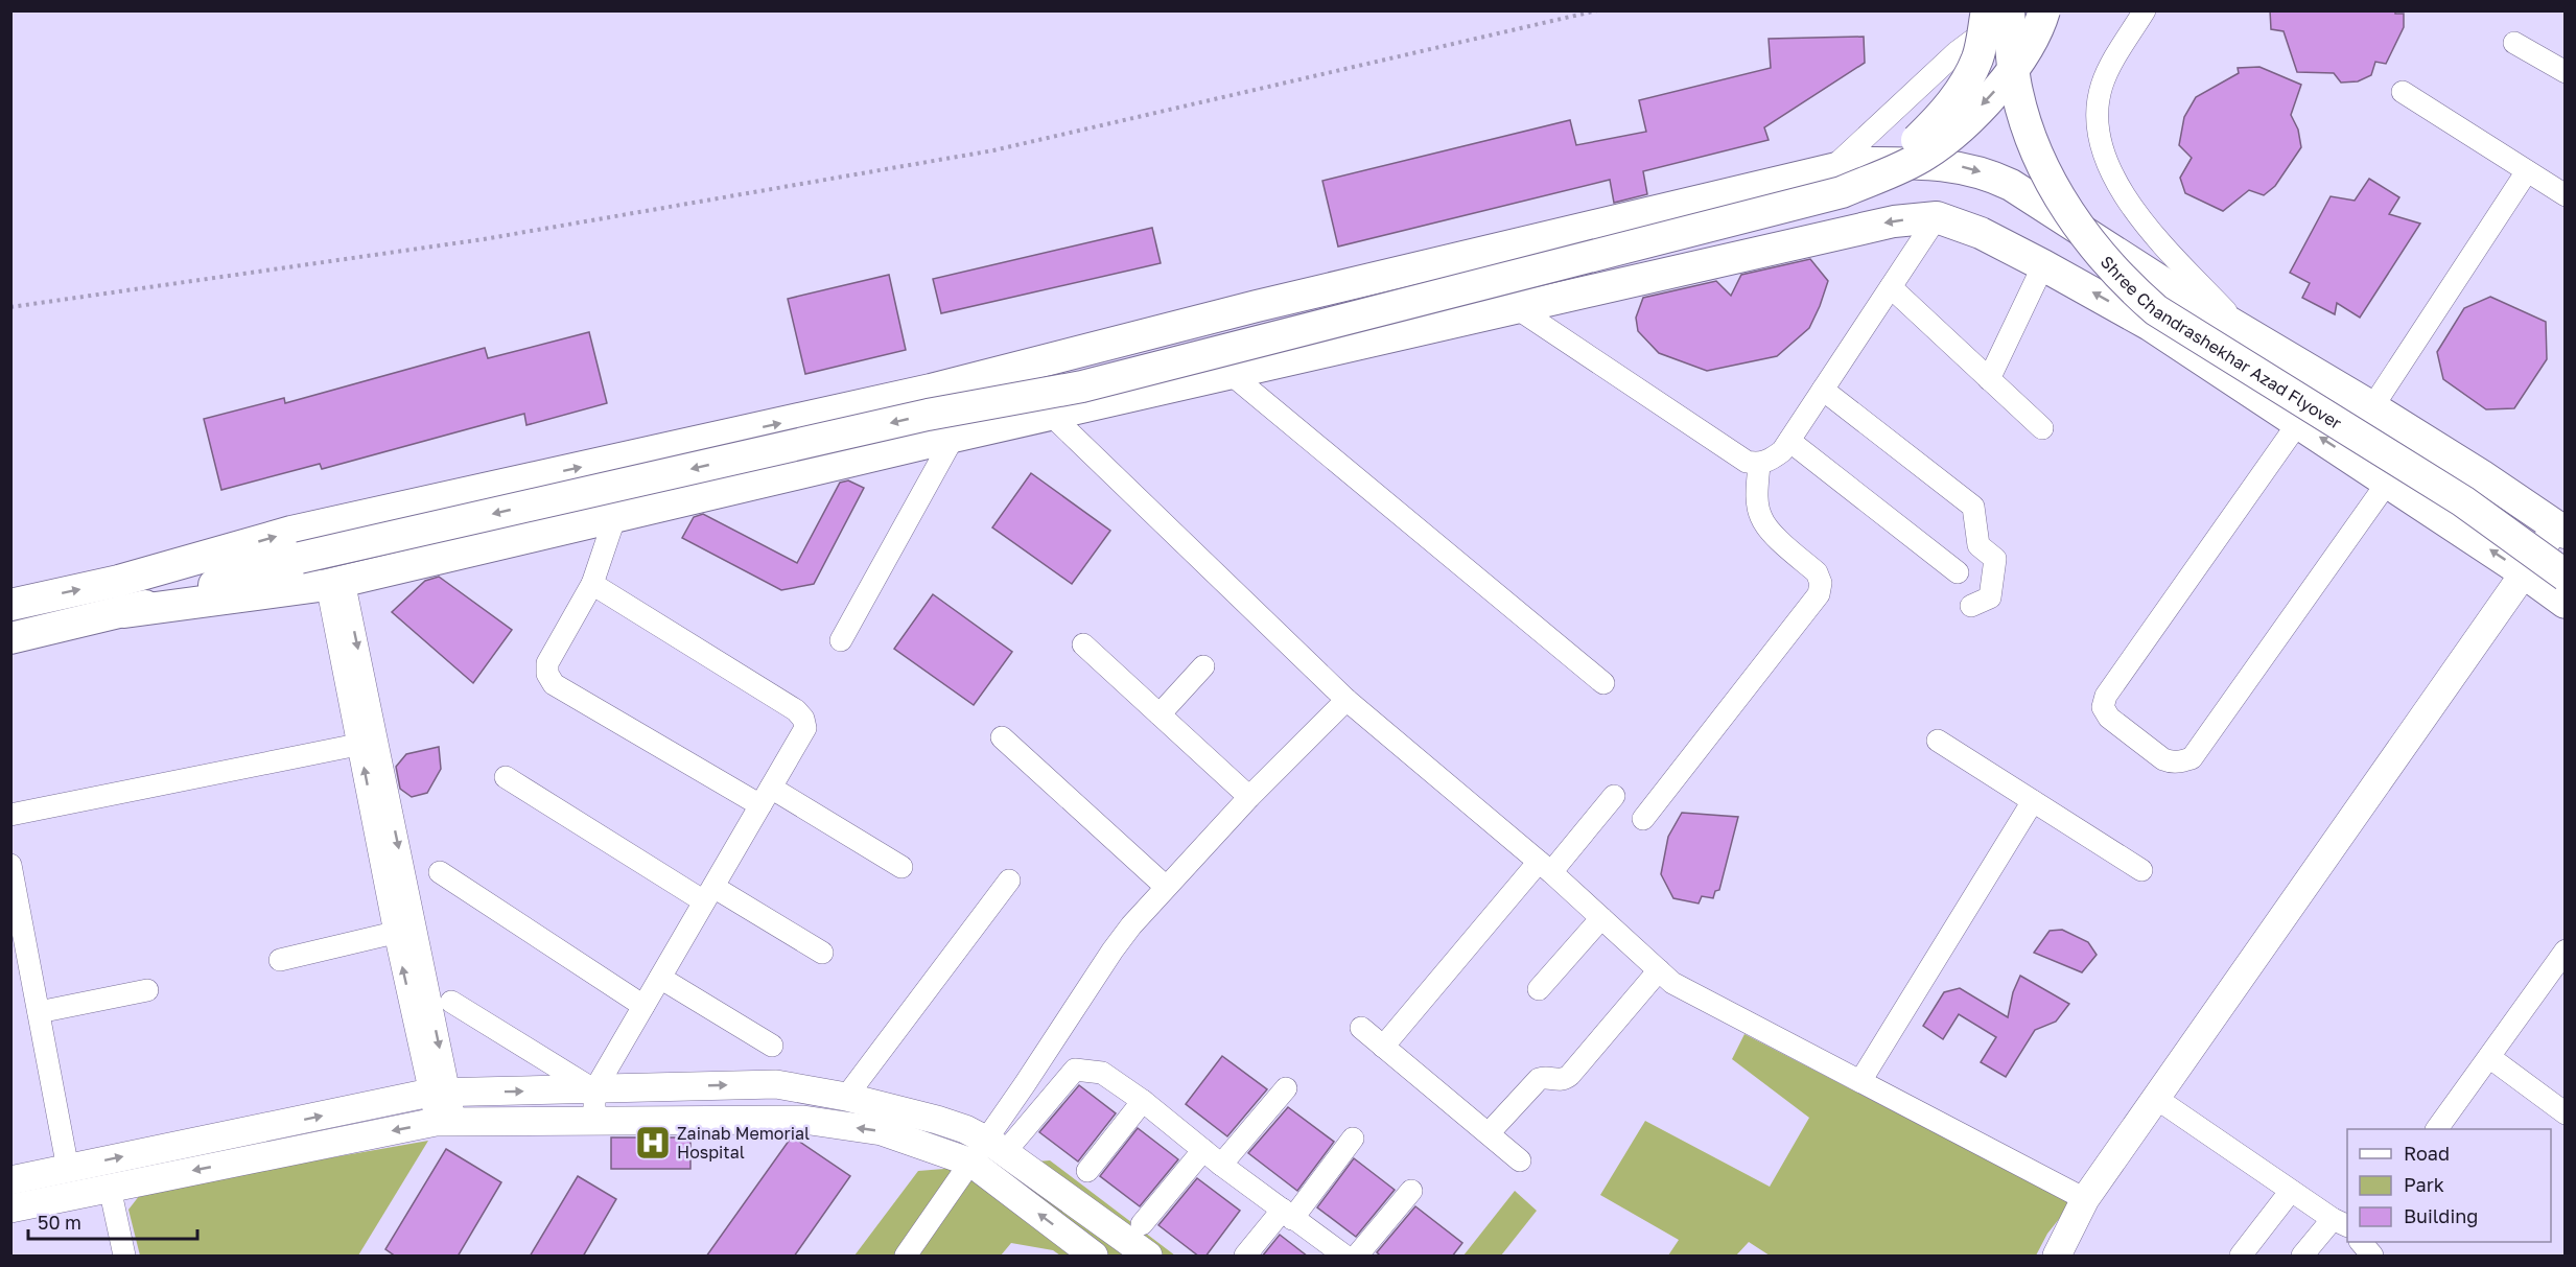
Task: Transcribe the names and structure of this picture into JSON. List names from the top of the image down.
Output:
{
  "streets": {
    "main road": ["Shree Chandrashekhar Azad Flyover"]
  },
  "places": {
    "hospital": ["Zainab Memorial Hospital"]
  },
  "legend": ["Road", "Park", "Building"],
  "scale_bar": "50 m"
}
